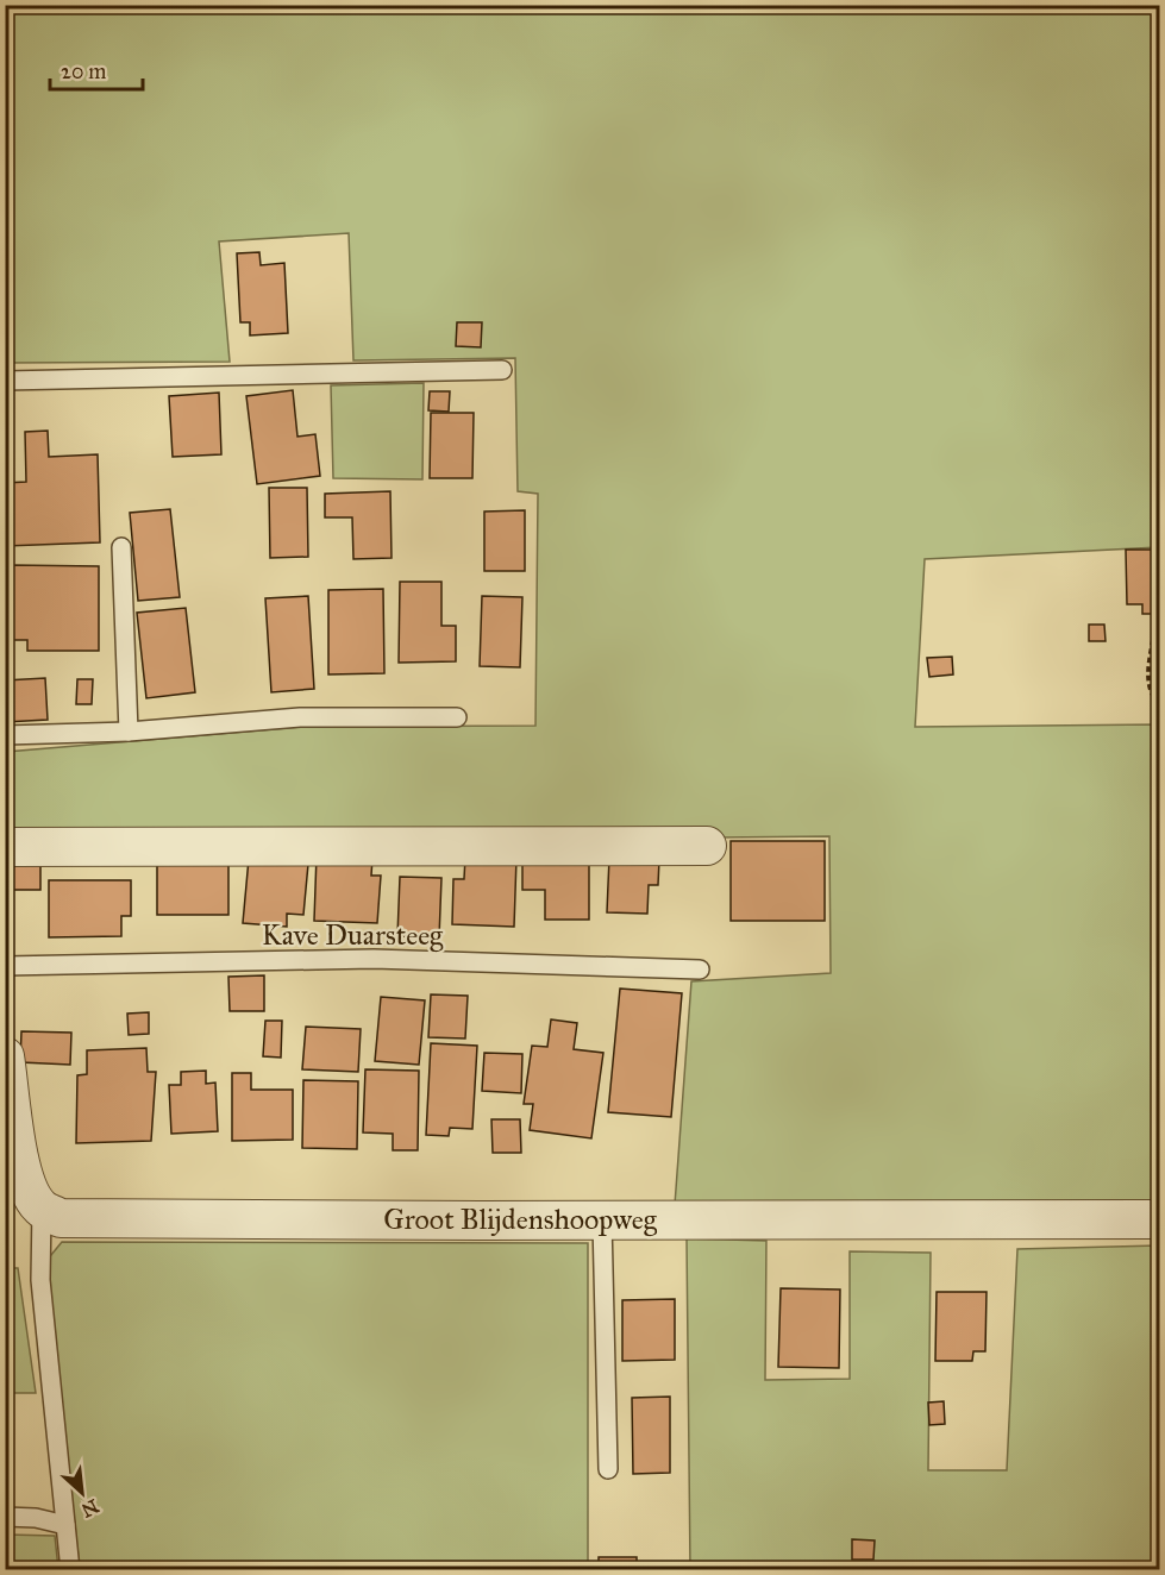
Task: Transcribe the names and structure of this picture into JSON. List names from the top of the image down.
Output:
{
  "streets": {
    "street": ["Groot Blijdenshoopweg"],
    "lane": ["Kave Duarsteeg"]
  },
  "scale_bar": "20 m",
  "north": "bottom right"
}
